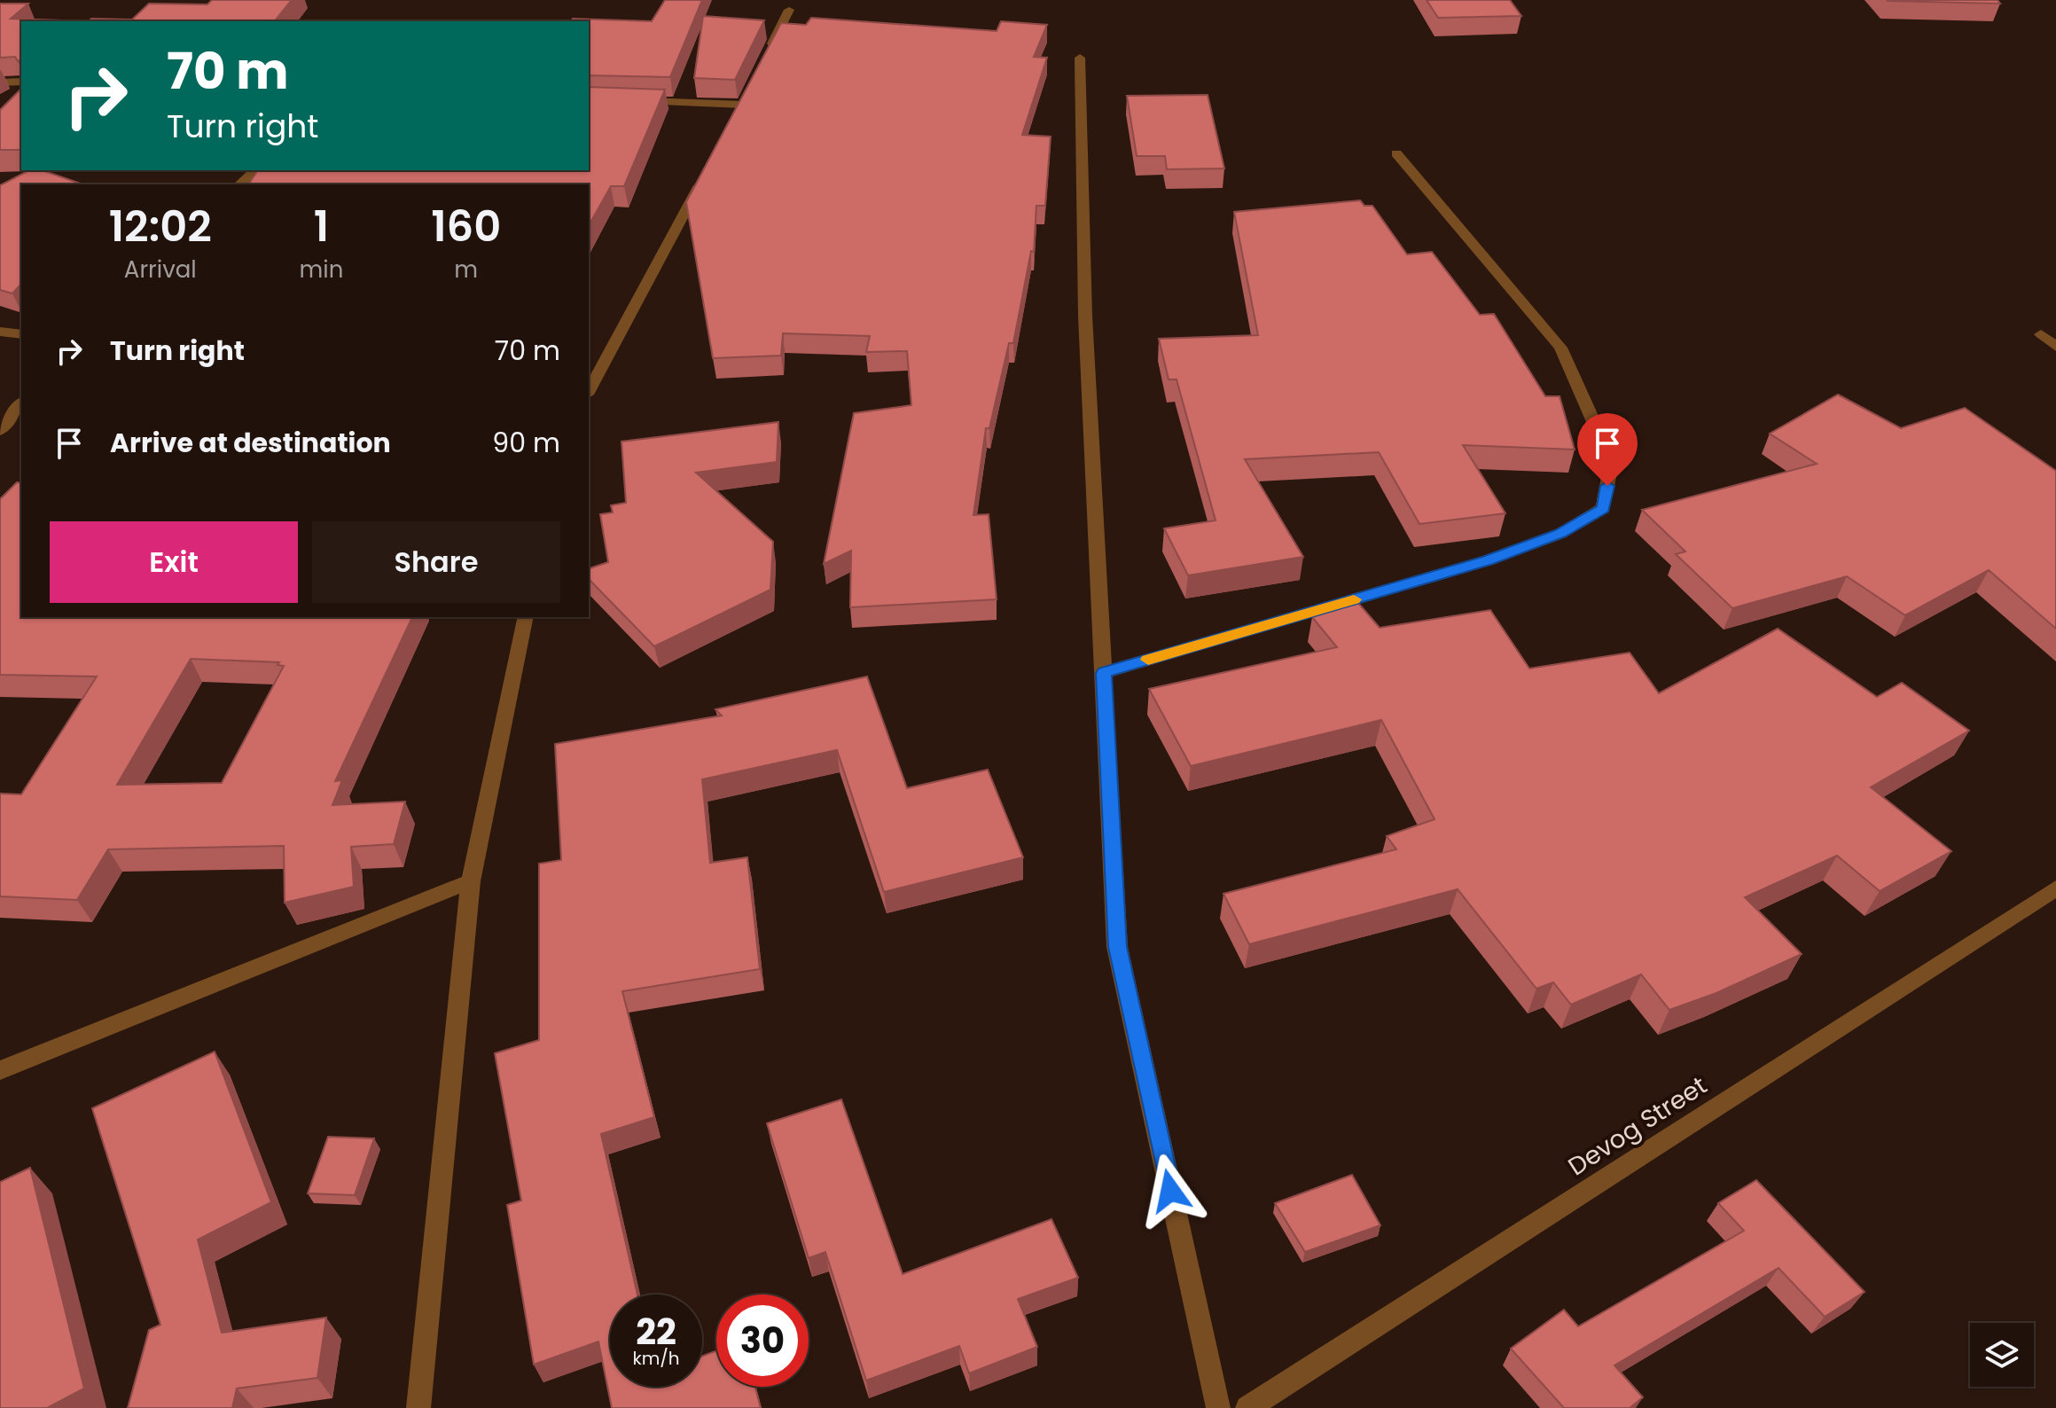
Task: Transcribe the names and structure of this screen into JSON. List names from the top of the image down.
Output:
{
  "streets": {
    "street": ["Devog Street"]
  },
  "page": {
    "turn": ["70 m", "Turn right"],
    "eta": [
      "12:02",
      "Arrival",
      "1",
      "min",
      "160",
      "m"
    ],
    "list": [
      {
        "name": "Turn right",
        "value": "70 m"
      },
      {
        "name": "Arrive at destination",
        "value": "90 m"
      }
    ],
    "buttons": ["Exit", "Share"],
    "speed": "22 km/h",
    "limit": "30"
  }
}
